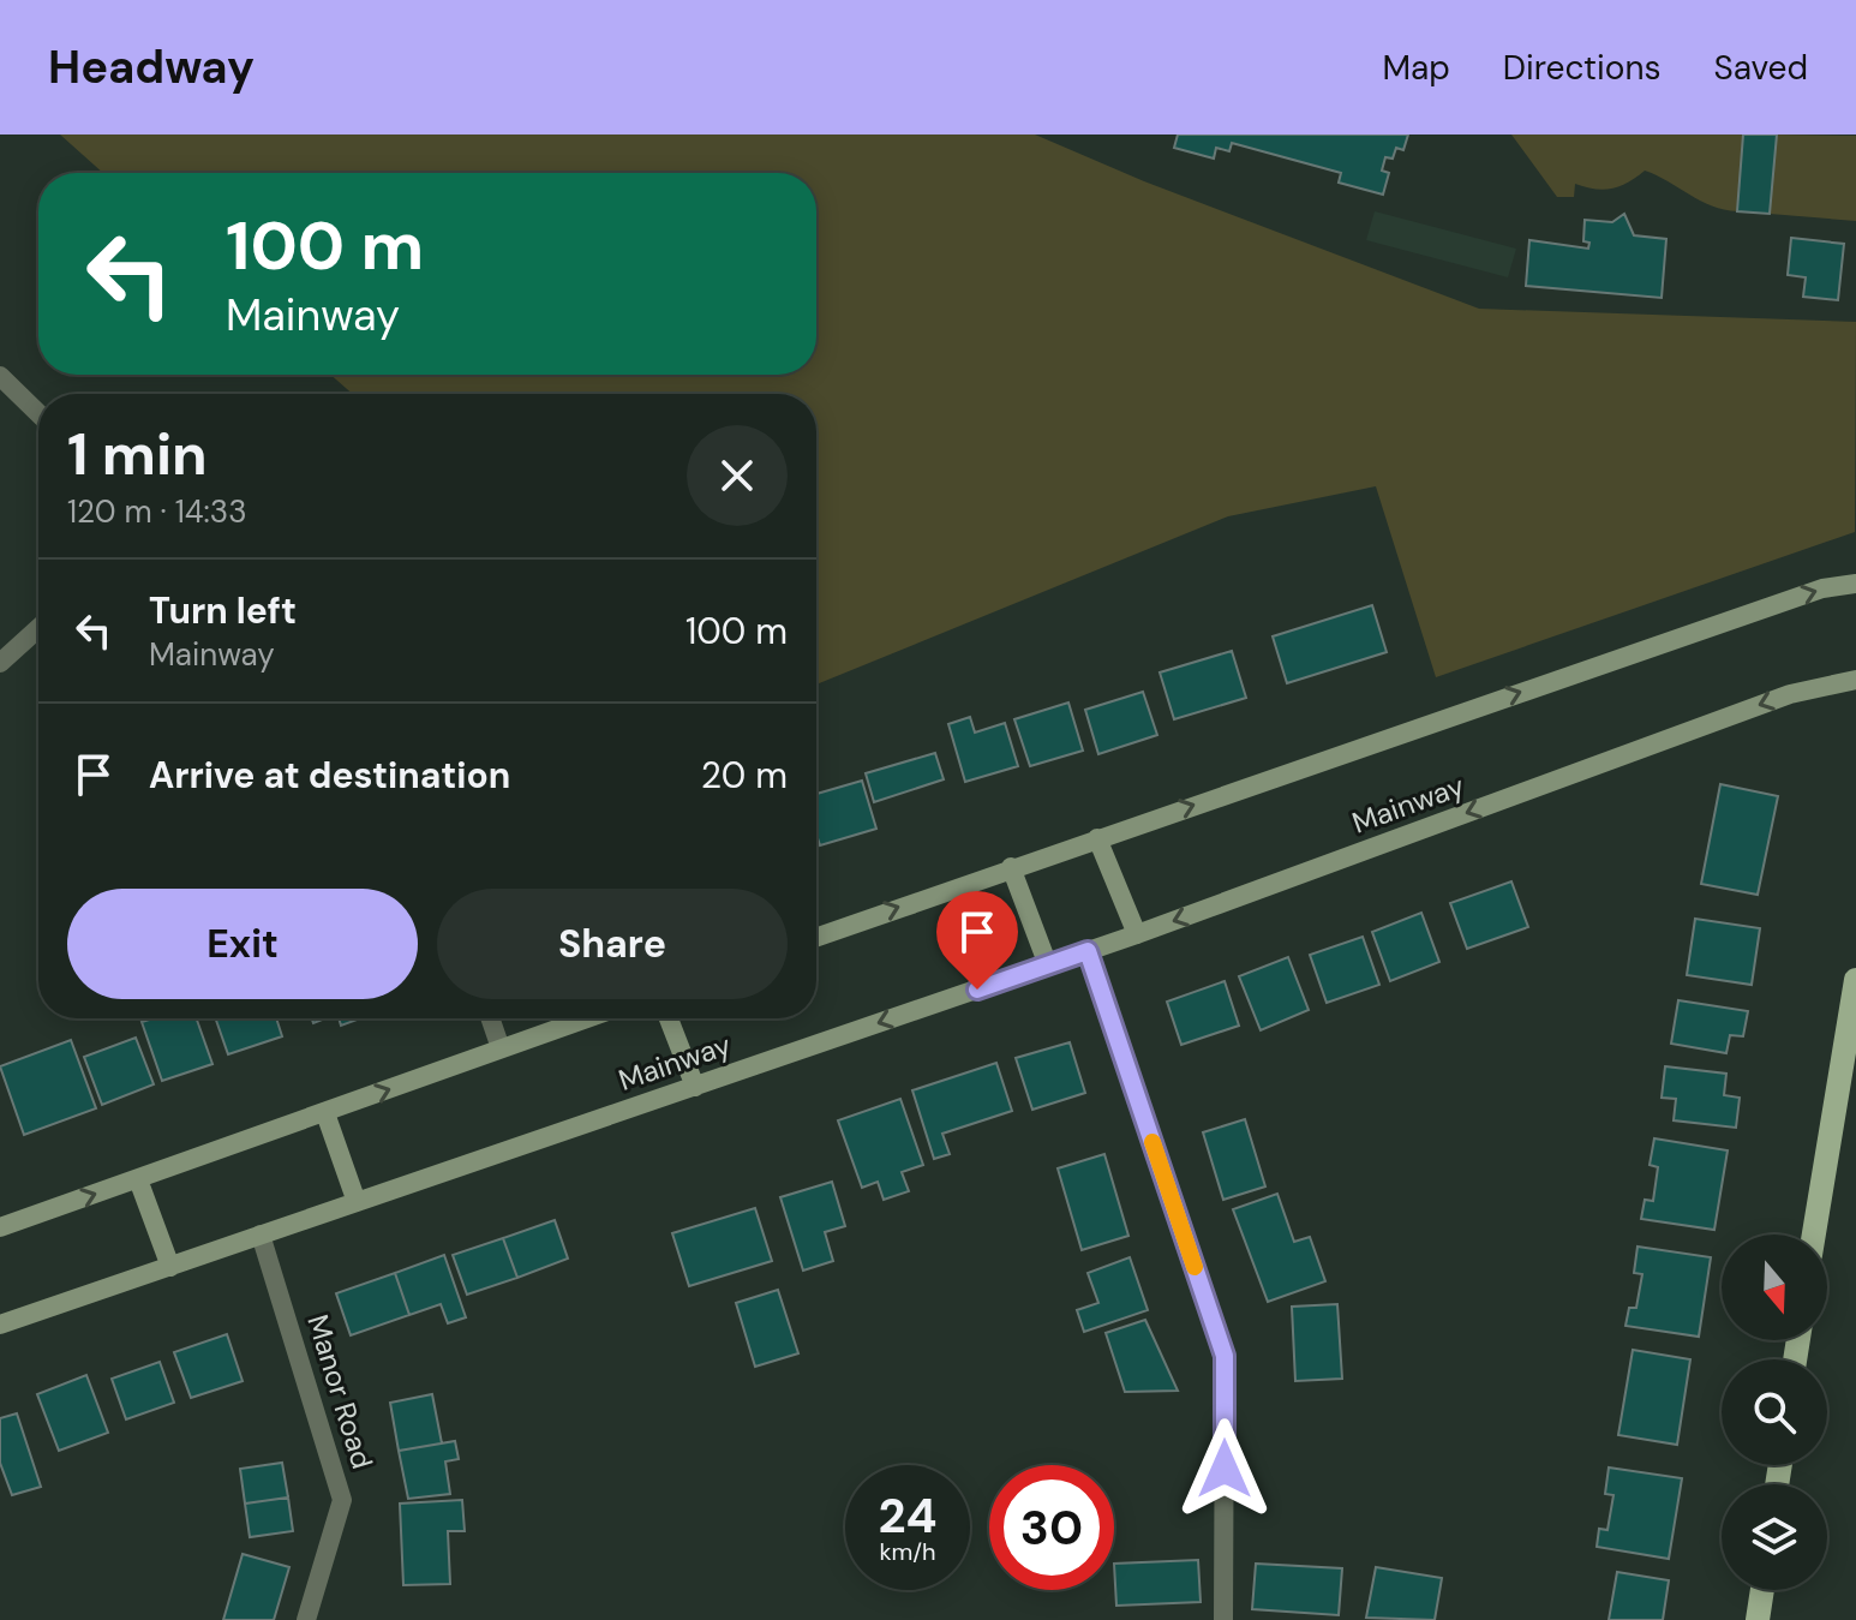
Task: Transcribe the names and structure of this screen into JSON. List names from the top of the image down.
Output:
{
  "streets": {
    "street": ["Mainway", "Manor Road"]
  },
  "crossings": [
    ["Mainway", "Manor Road"]
  ],
  "north": "bottom",
  "page": {
    "header": "Headway",
    "nav": ["Map", "Directions", "Saved"],
    "turn": ["100 m", "Mainway"],
    "heading": ["1 min", "120 m · 14:33"],
    "list": [
      {
        "name": "Turn left",
        "note": "Mainway",
        "value": "100 m"
      },
      {
        "name": "Arrive at destination",
        "value": "20 m"
      }
    ],
    "buttons": ["Exit", "Share"],
    "speed": "24 km/h",
    "limit": "30"
  }
}
